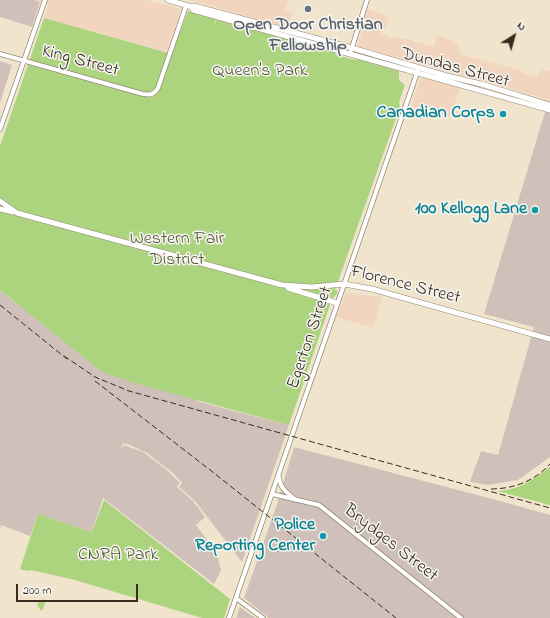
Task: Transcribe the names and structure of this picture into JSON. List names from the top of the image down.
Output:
{
  "streets": {
    "main road": ["Dundas Street", "Florence Street"],
    "street": ["King Street", "Egerton Street", "Brydges Street"]
  },
  "crossings": [
    ["King Street", "Dundas Street"],
    ["Dundas Street", "Egerton Street"],
    ["Florence Street", "Egerton Street"],
    ["Egerton Street", "Brydges Street"]
  ],
  "parks": ["Queen's Park", "Western Fair District", "CNRA Park"],
  "places": [
    "Open Door Christian Fellowship",
    "Canadian Corps",
    "100 Kellogg Lane",
    "Police Reporting Center"
  ],
  "scale_bar": "200 m",
  "north": "top right"
}
